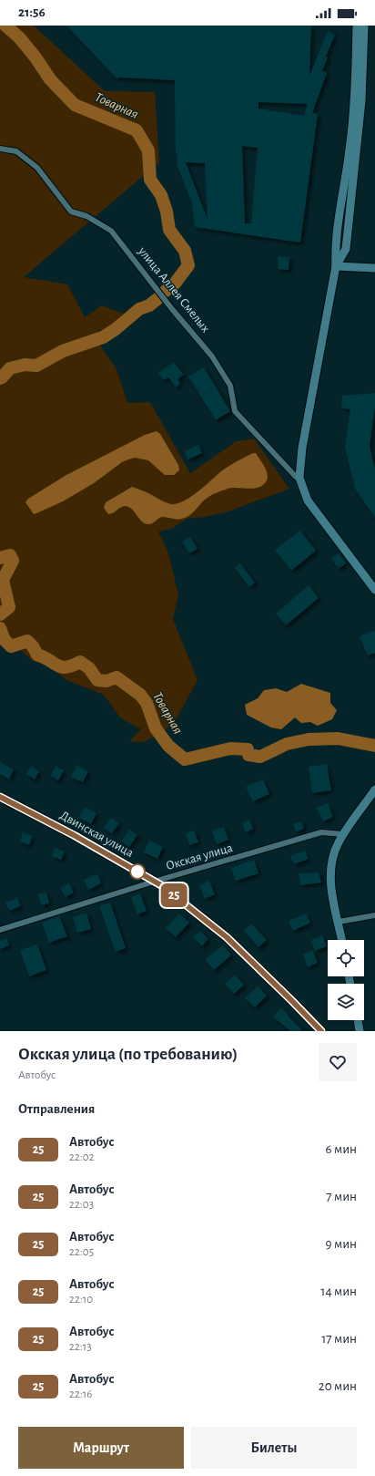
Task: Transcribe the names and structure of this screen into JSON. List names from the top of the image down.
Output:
{
  "streets": {
    "main road": ["Двинская улица"],
    "street": ["улица Аллея Смелых", "Окская улица"]
  },
  "crossings": [
    ["Двинская улица", "Окская улица"]
  ],
  "water": ["Товарная"],
  "lines": ["bus line 25"],
  "page": {
    "status": "21:56",
    "on_map": "25",
    "heading": [
      ["Окская улица (по требованию)", "Автобус"],
      "Отправления"
    ],
    "list": [
      {
        "mark": "25",
        "name": "Автобус",
        "note": "22:02",
        "value": "6 мин"
      },
      {
        "mark": "25",
        "name": "Автобус",
        "note": "22:03",
        "value": "7 мин"
      },
      {
        "mark": "25",
        "name": "Автобус",
        "note": "22:05",
        "value": "9 мин"
      },
      {
        "mark": "25",
        "name": "Автобус",
        "note": "22:10",
        "value": "14 мин"
      },
      {
        "mark": "25",
        "name": "Автобус",
        "note": "22:13",
        "value": "17 мин"
      },
      {
        "mark": "25",
        "name": "Автобус",
        "note": "22:16",
        "value": "20 мин"
      }
    ],
    "buttons": ["Маршрут", "Билеты"]
  }
}
